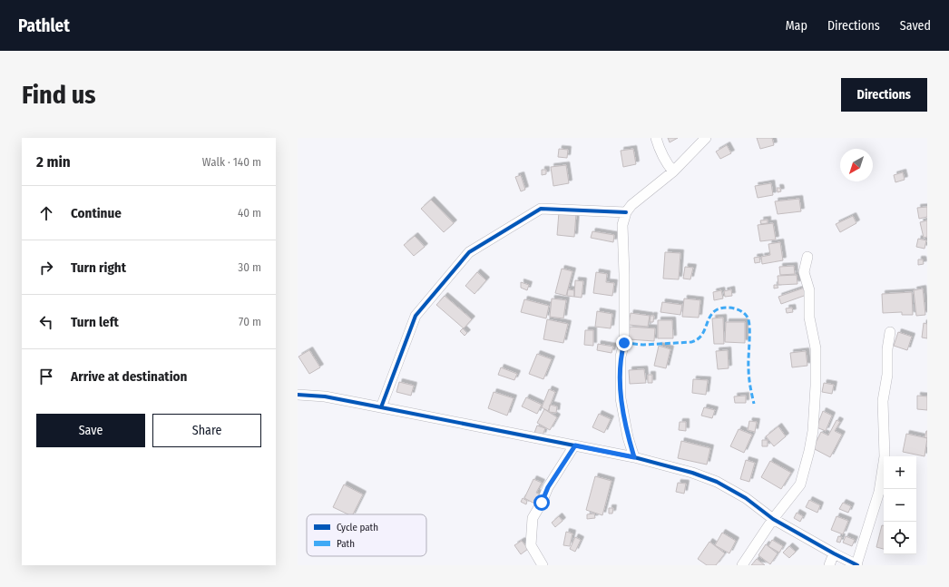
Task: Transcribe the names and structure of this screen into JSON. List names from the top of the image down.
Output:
{
  "legend": ["Cycle path", "Path"],
  "north": "bottom left",
  "page": {
    "header": "Pathlet",
    "nav": ["Map", "Directions", "Saved"],
    "buttons": [
      "Directions",
      ["Save", "Share"]
    ],
    "title": "Find us",
    "heading": ["2 min", "Walk · 140 m"],
    "list": [
      ["Continue", "40 m"],
      ["Turn right", "30 m"],
      ["Turn left", "70 m"],
      "Arrive at destination"
    ],
    "map_buttons": ["+", "−"]
  }
}
